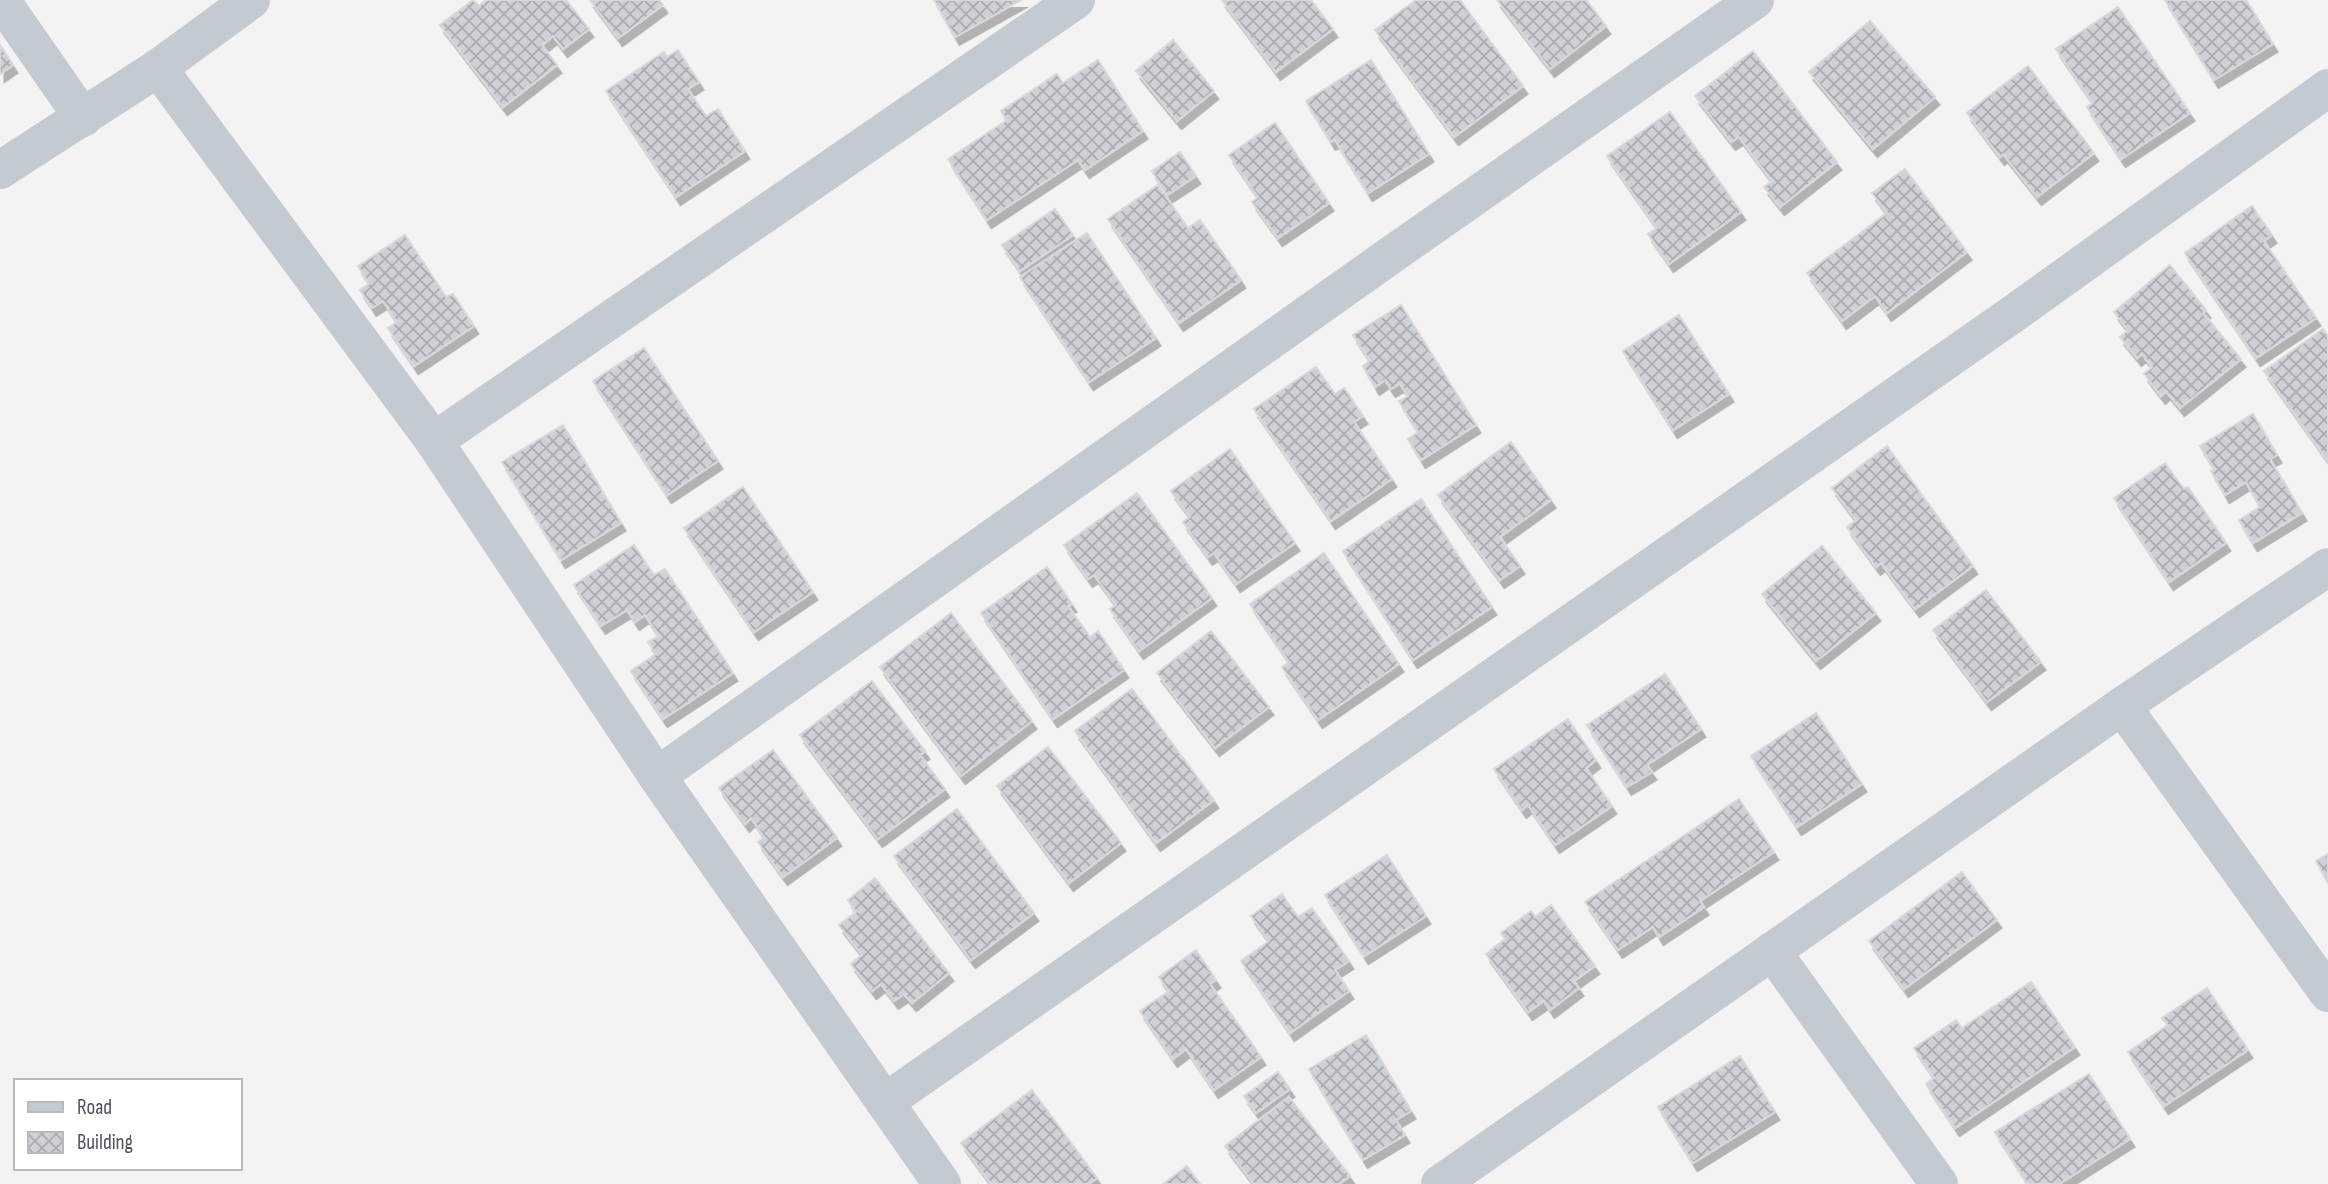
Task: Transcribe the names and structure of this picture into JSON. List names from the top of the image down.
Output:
{
  "legend": ["Road", "Building"]
}
